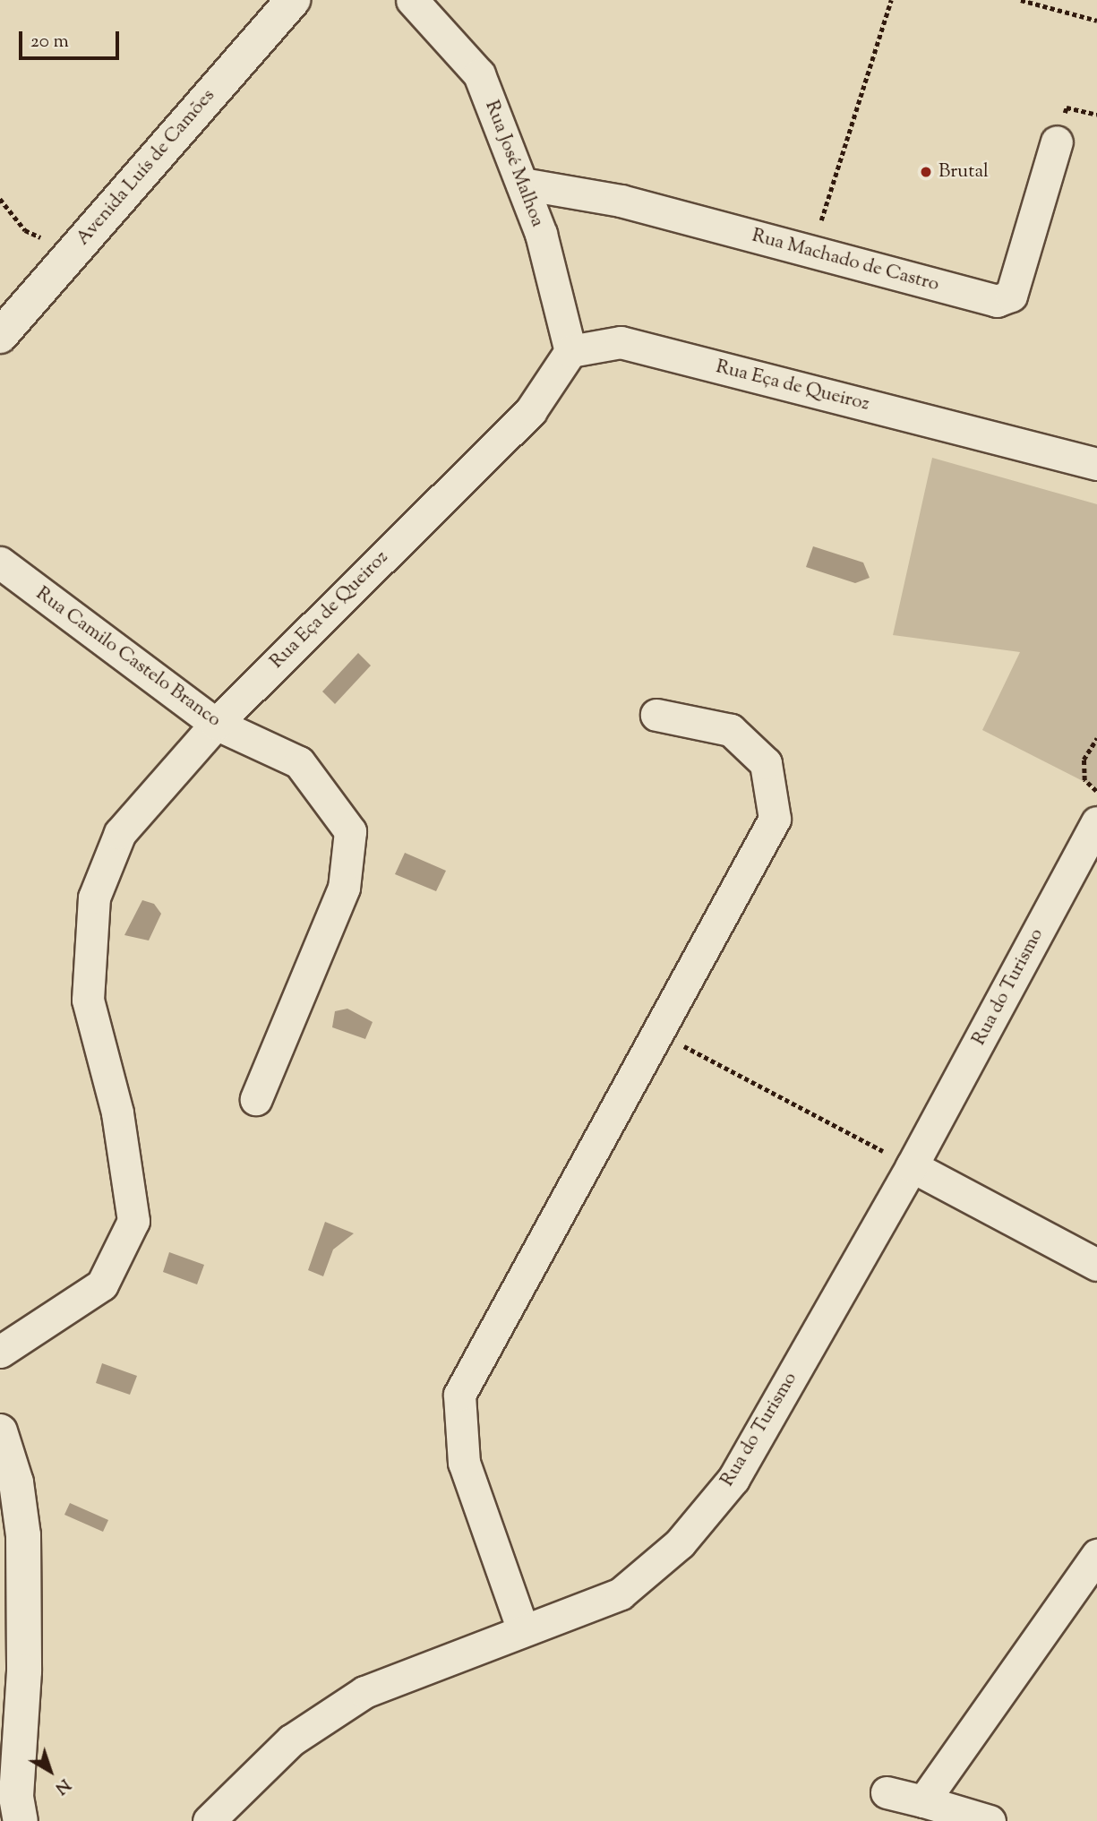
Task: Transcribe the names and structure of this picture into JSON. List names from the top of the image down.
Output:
{
  "streets": {
    "street": [
      "Rua José Malhoa",
      "Avenida Luís de Camões",
      "Rua Machado de Castro",
      "Rua Eça de Queiroz",
      "Rua Camilo Castelo Branco",
      "Rua do Turismo"
    ]
  },
  "crossings": [
    ["Rua José Malhoa", "Rua Machado de Castro"],
    ["Rua José Malhoa", "Rua Eça de Queiroz"],
    ["Rua Eça de Queiroz", "Rua Camilo Castelo Branco"]
  ],
  "places": ["Brutal"],
  "scale_bar": "20 m",
  "north": "bottom right"
}
